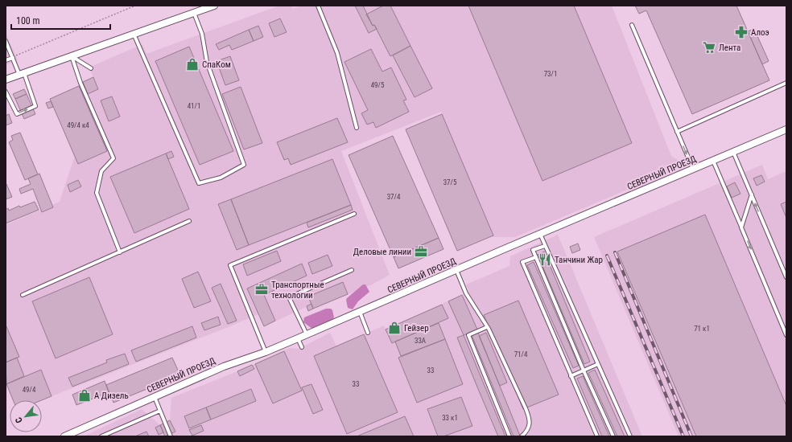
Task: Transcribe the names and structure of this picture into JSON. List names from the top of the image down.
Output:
{
  "streets": {
    "street": ["СЕВЕРНЫЙ ПРОЕЗД"]
  },
  "places": {
    "pharmacy": ["Алоэ"],
    "supermarket": ["Лента"],
    "shop": ["СпаКом", "Гейзер", "А Дизель"],
    "office": ["Деловые линии", "Транспортные технологии"],
    "restaurant": ["Танчини Жар"]
  },
  "house_numbers": [
    "73/1",
    "49/5",
    "41/1",
    "49/4 к4",
    "37/5",
    "37/4",
    "71 к1",
    "33А",
    "71/4",
    "33",
    "33",
    "49/4",
    "33 к1"
  ],
  "scale_bar": "100 m",
  "north": "bottom left"
}
